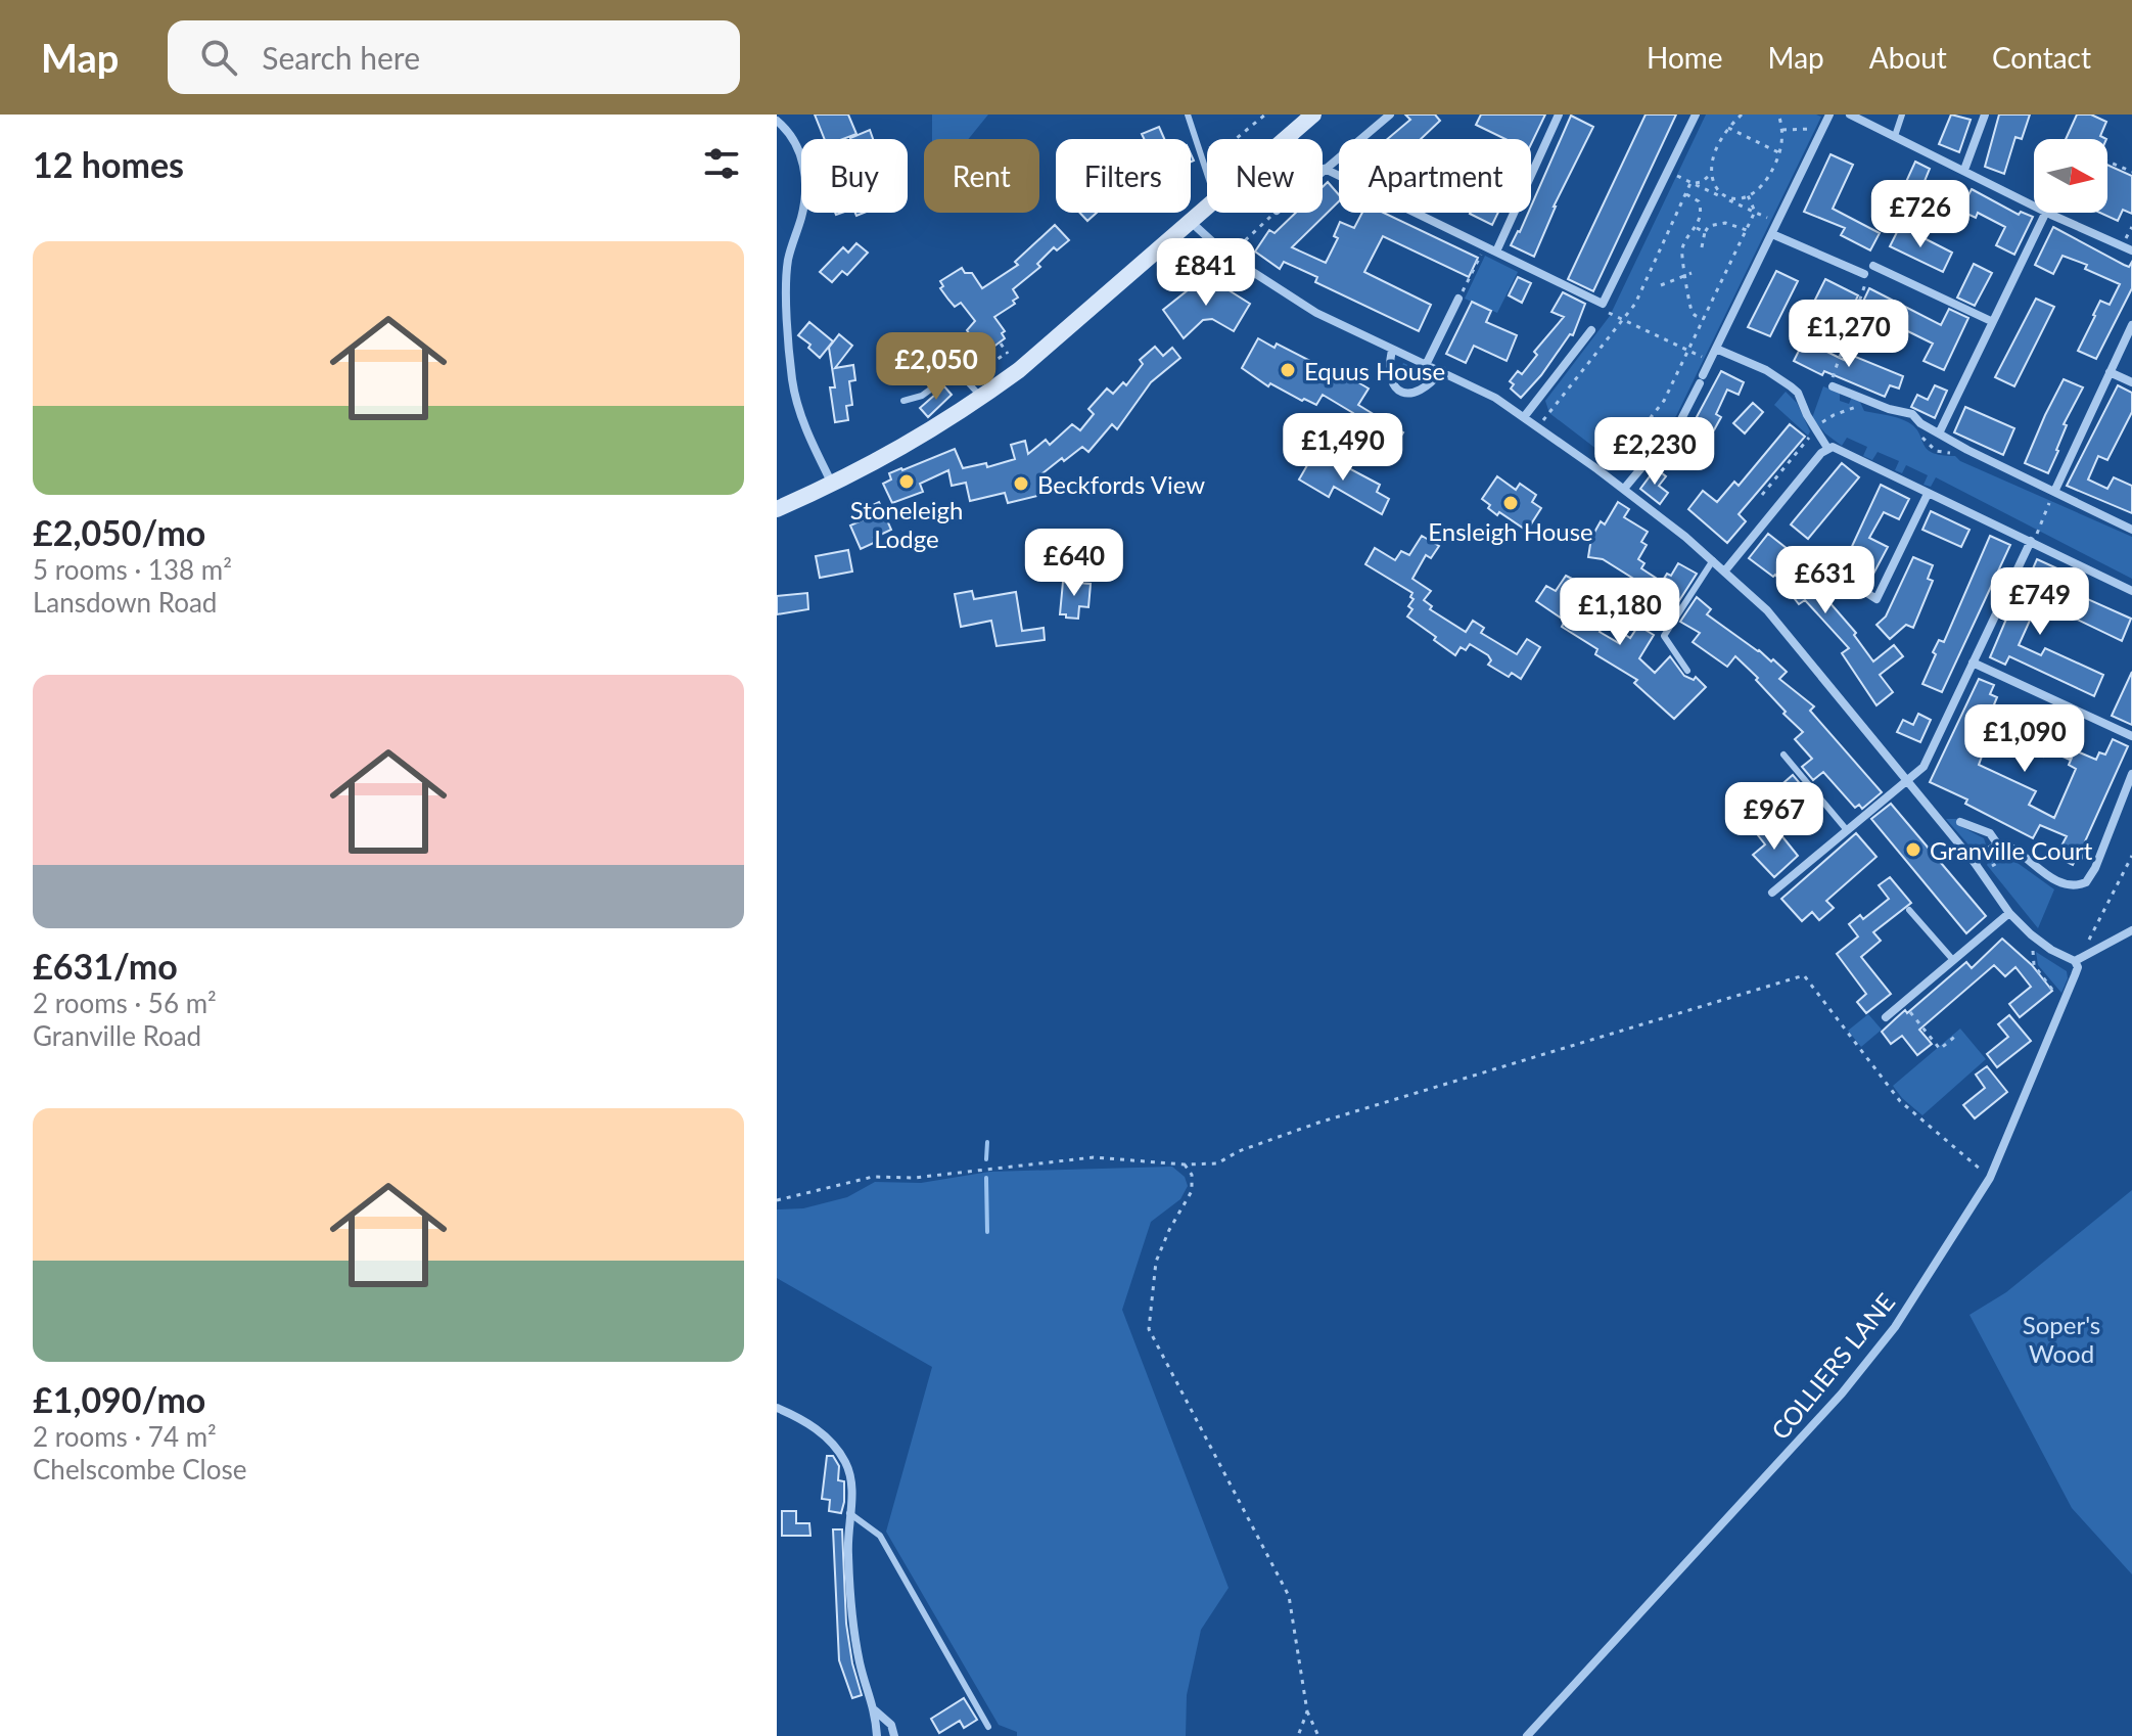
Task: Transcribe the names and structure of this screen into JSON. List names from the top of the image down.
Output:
{
  "streets": {
    "street": ["COLLIERS LANE"]
  },
  "parks": ["Soper's Wood"],
  "places": [
    "Equus House",
    "Stoneleigh Lodge",
    "Beckfords View",
    "Ensleigh House",
    "Granville Court"
  ],
  "north": "right",
  "page": {
    "header": "Map",
    "search": "Search here",
    "nav": [
      "Home",
      "Map",
      "About",
      "Contact"
    ],
    "heading": "12 homes",
    "chip": [
      "Buy",
      "Rent",
      "Filters",
      "New",
      "Apartment"
    ],
    "price": [
      "£726",
      "£841",
      "£1,270",
      "£2,050",
      "£1,490",
      "£2,230",
      "£640",
      "£631",
      "£749",
      "£1,180",
      "£1,090",
      "£967"
    ],
    "list": [
      {
        "name": "£2,050/mo",
        "note": "5 rooms · 138 m² · Lansdown Road"
      },
      {
        "name": "£631/mo",
        "note": "2 rooms · 56 m² · Granville Road"
      },
      {
        "name": "£1,090/mo",
        "note": "2 rooms · 74 m² · Chelscombe Close"
      }
    ]
  }
}
